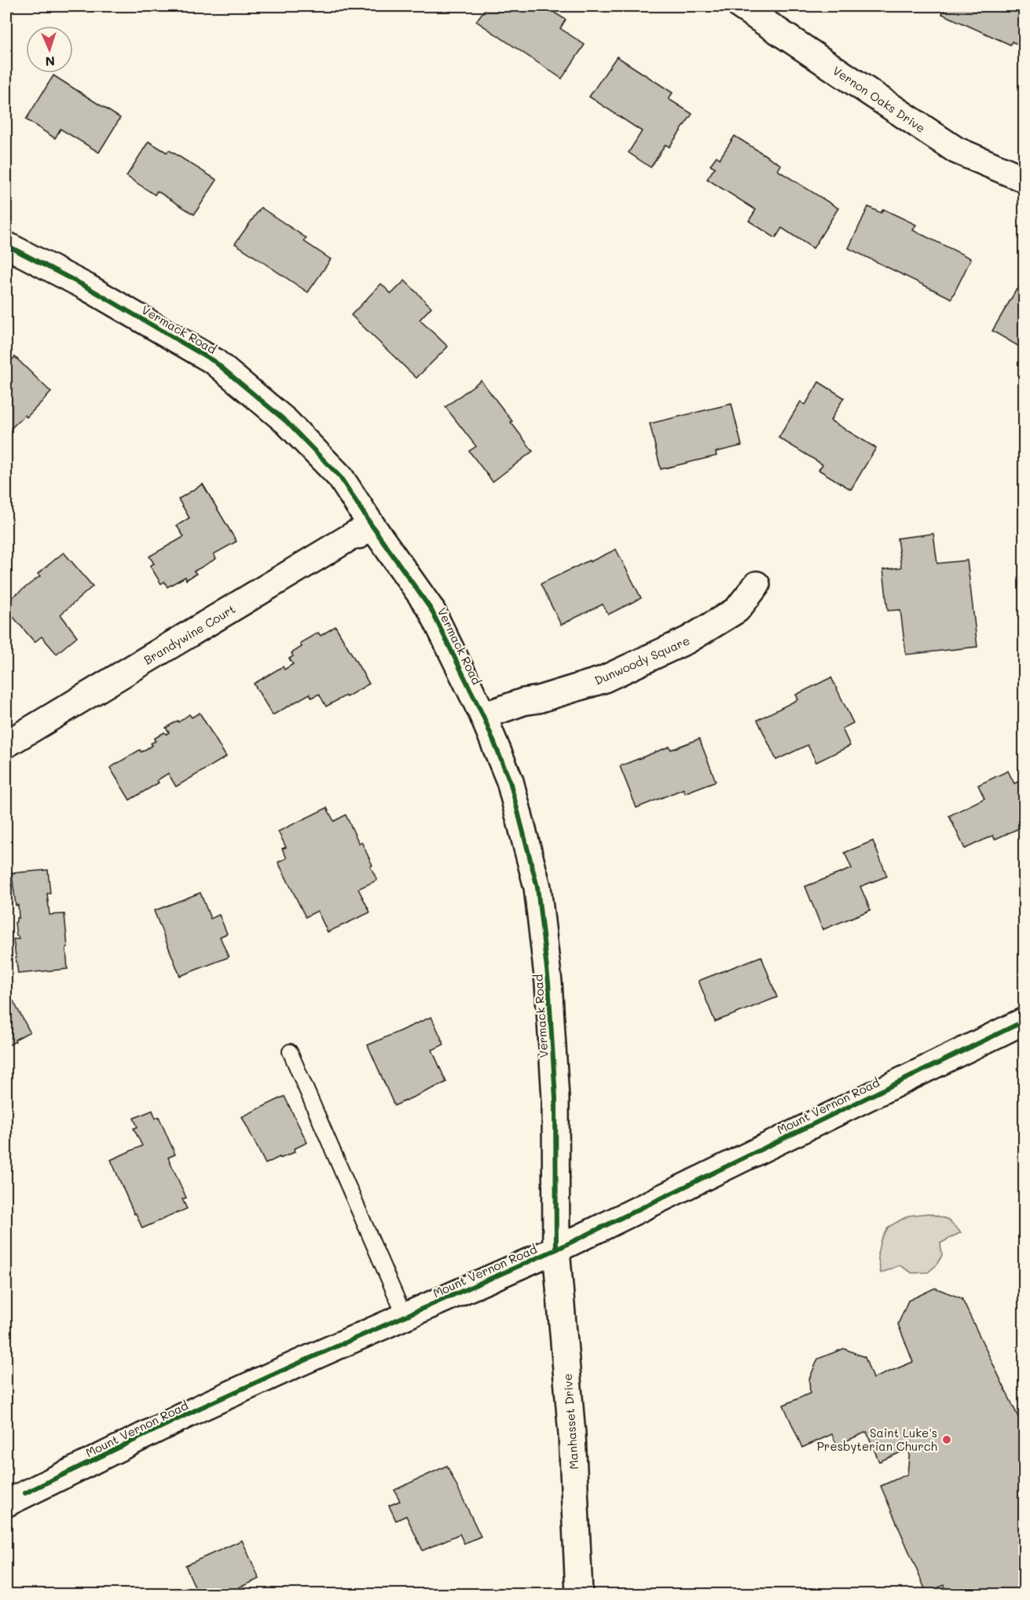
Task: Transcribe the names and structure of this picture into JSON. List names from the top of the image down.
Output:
{
  "streets": {
    "street": [
      "Vernon Oaks Drive",
      "Vermack Road",
      "Brandywine Court",
      "Dunwoody Square",
      "Mount Vernon Road",
      "Manhasset Drive"
    ]
  },
  "crossings": [
    ["Vermack Road", "Brandywine Court"],
    ["Vermack Road", "Dunwoody Square"],
    ["Vermack Road", "Mount Vernon Road"],
    ["Vermack Road", "Manhasset Drive"],
    ["Mount Vernon Road", "Manhasset Drive"]
  ],
  "places": ["Saint Luke's Presbyterian Church"],
  "north": "bottom"
}
